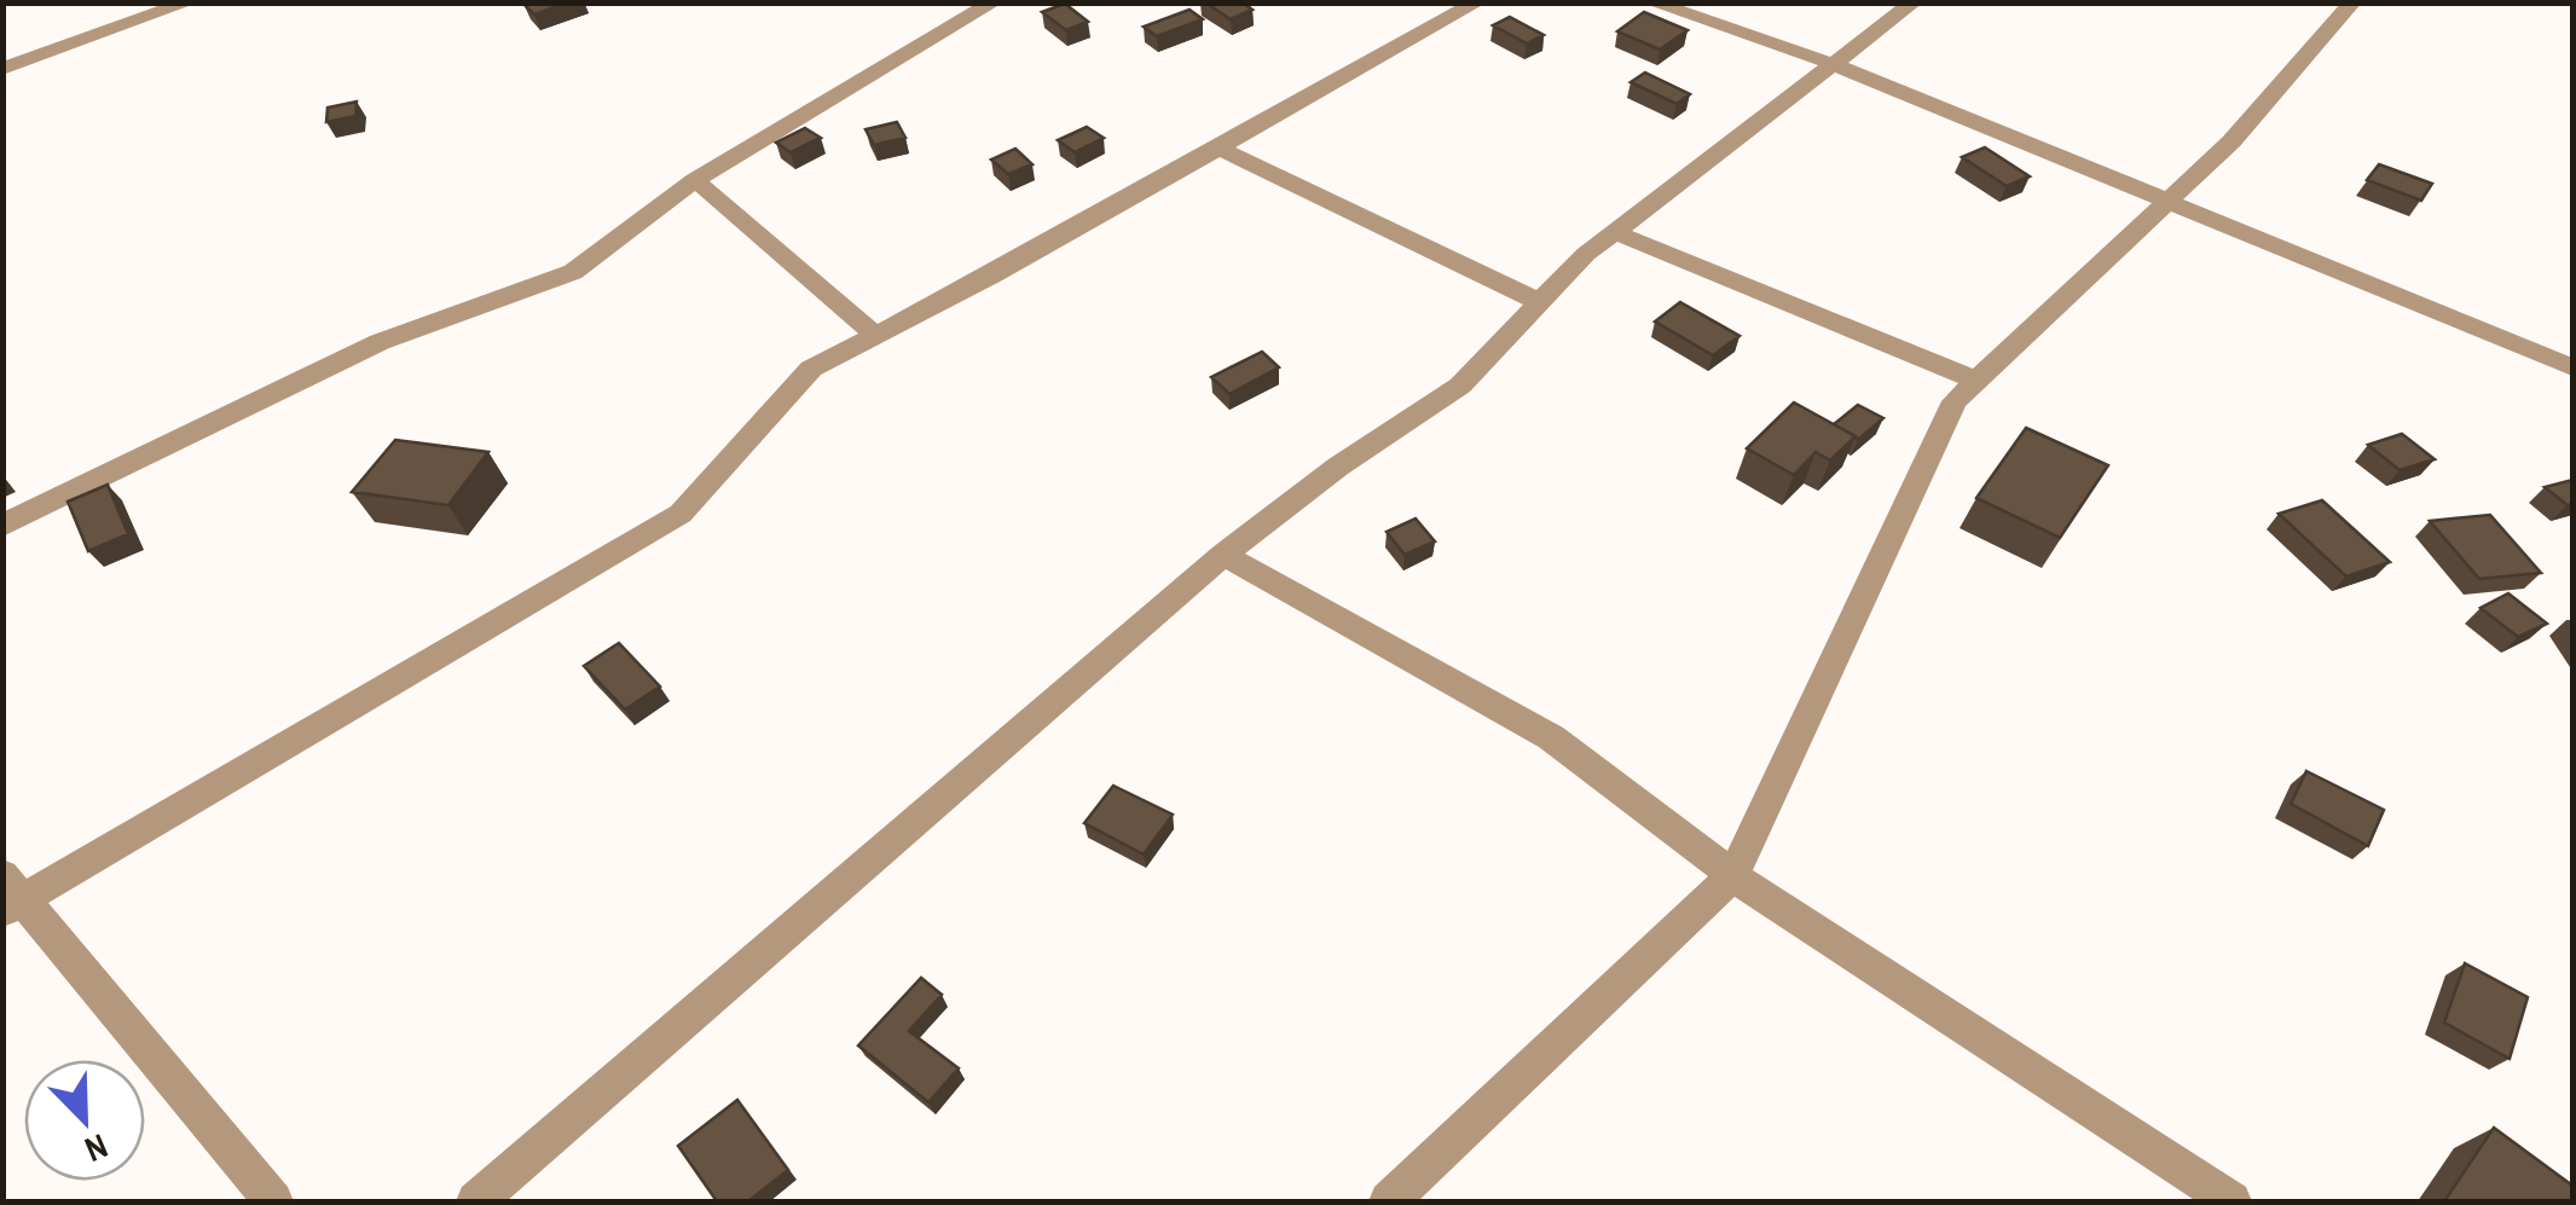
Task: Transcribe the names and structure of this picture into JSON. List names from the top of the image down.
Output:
{
  "north": "bottom right"
}
